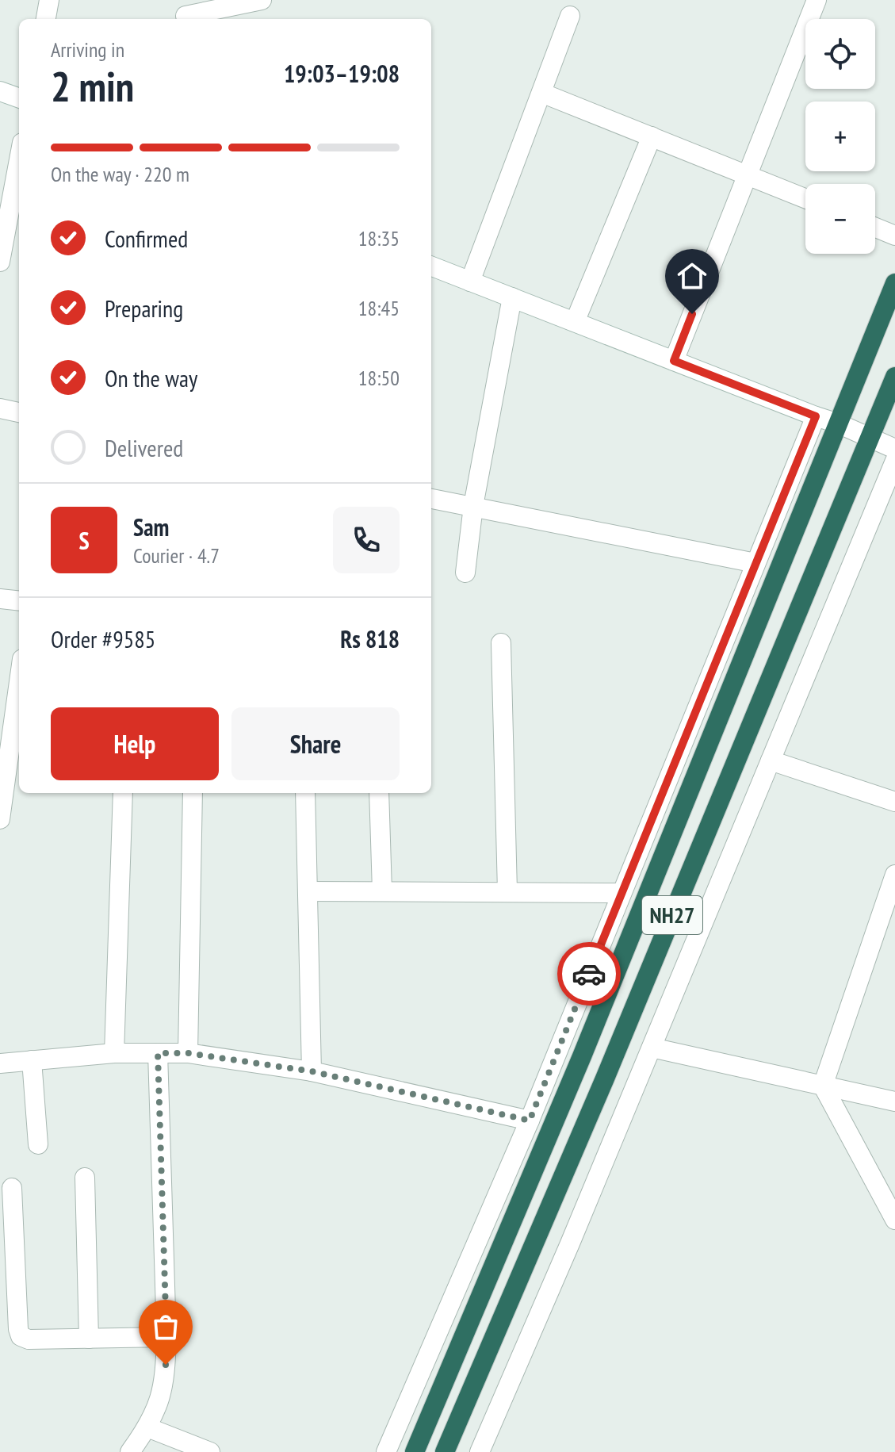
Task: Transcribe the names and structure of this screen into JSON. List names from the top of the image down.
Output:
{
  "streets": {
    "highway": ["NH27"]
  },
  "page": {
    "map_buttons": ["+", "−"],
    "heading": ["2 min", "Arriving in", "19:03–19:08"],
    "panel": [
      "Sam",
      "Courier · 4.7",
      "Order #9585",
      "Rs 818"
    ],
    "bar": "On the way · 220 m",
    "list": [
      ["Confirmed", "18:35"],
      ["Preparing", "18:45"],
      ["On the way", "18:50"],
      "Delivered"
    ],
    "round": "S",
    "buttons": ["Help", "Share"]
  }
}
